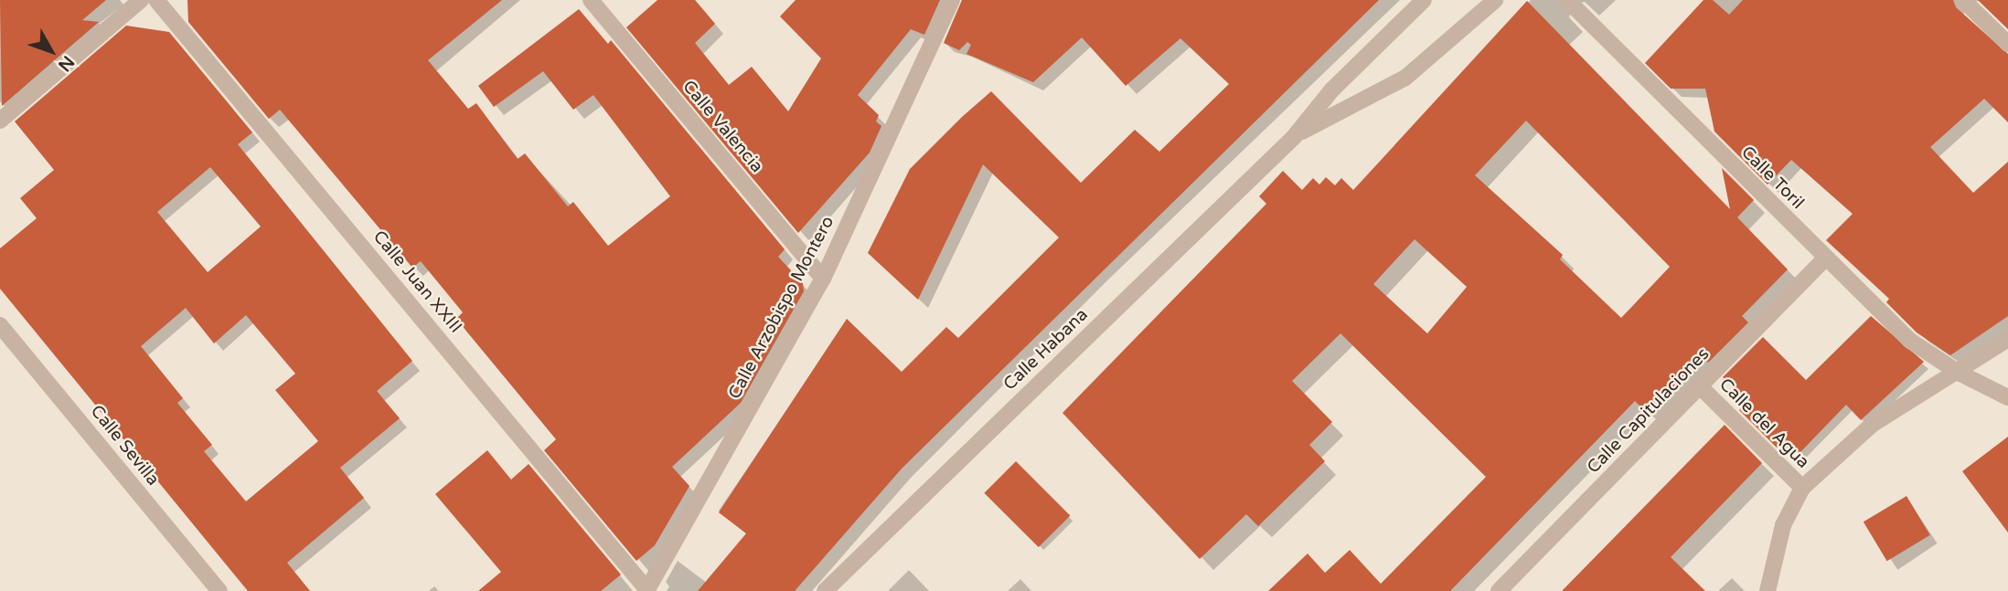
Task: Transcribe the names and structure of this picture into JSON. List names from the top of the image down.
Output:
{
  "streets": {
    "street": [
      "Calle Valencia",
      "Calle Toril",
      "Calle Juan XXIII",
      "Calle Arzobispo Montero",
      "Calle Habana",
      "Calle Capitulaciones",
      "Calle del Agua",
      "Calle Sevilla"
    ]
  },
  "crossings": [
    ["Calle Valencia", "Calle Arzobispo Montero"],
    ["Calle Toril", "Calle Capitulaciones"],
    ["Calle Toril", "Calle del Agua"],
    ["Calle Juan XXIII", "Calle Arzobispo Montero"],
    ["Calle Capitulaciones", "Calle del Agua"]
  ],
  "north": "bottom right"
}
